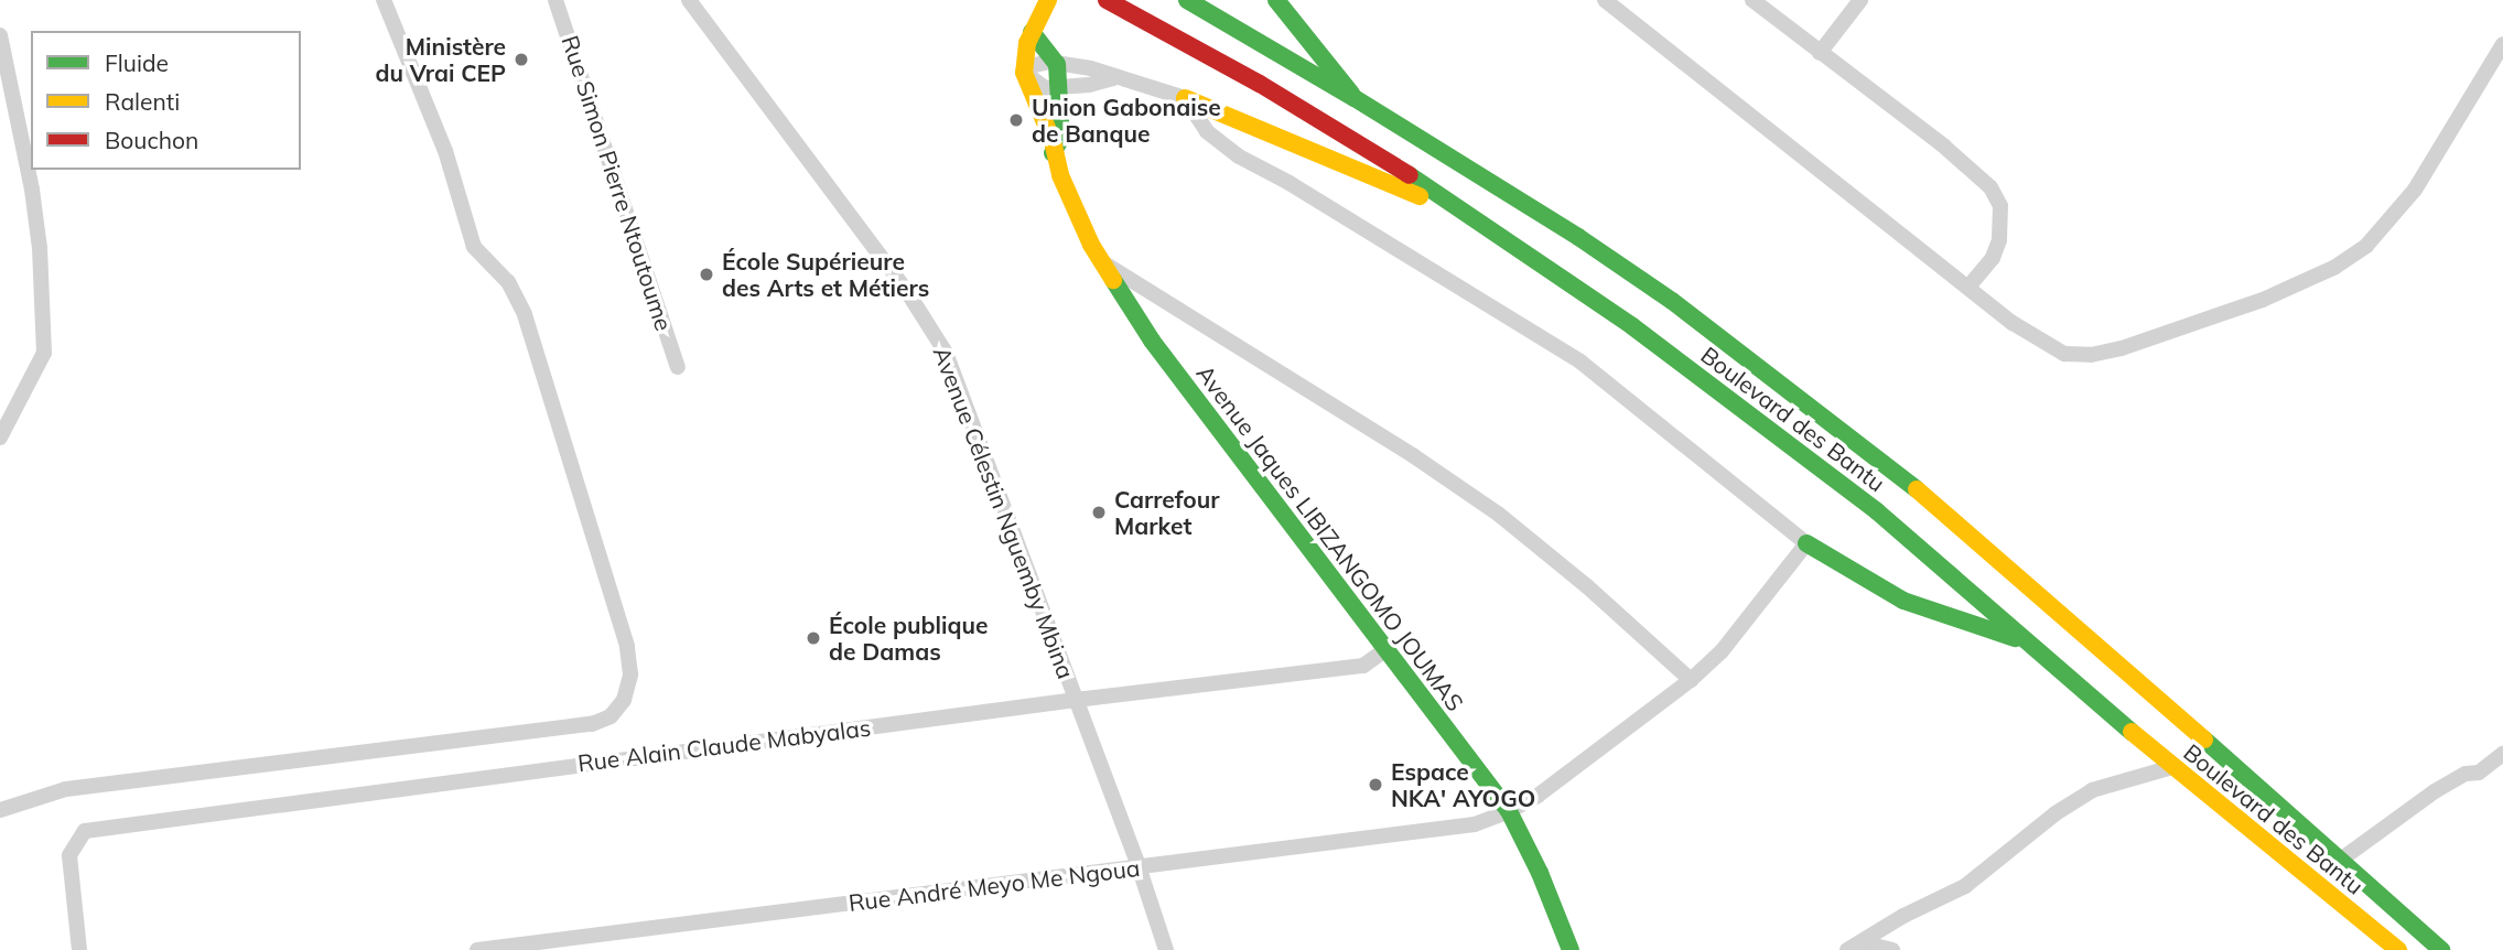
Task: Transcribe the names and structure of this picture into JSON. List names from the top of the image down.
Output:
{
  "streets": {
    "main road": ["Boulevard des Bantu", "Avenue Jaques LIBIZANGOMO JOUMAS"],
    "street": [
      "Rue Simon Pierre Ntoutoume",
      "Avenue Célestin Nguemby Mbina",
      "Rue Alain Claude Mabyalas",
      "Rue André Meyo Me Ngoua"
    ]
  },
  "crossings": [
    ["Avenue Célestin Nguemby Mbina", "Rue Alain Claude Mabyalas"],
    ["Avenue Célestin Nguemby Mbina", "Rue André Meyo Me Ngoua"],
    ["Avenue Jaques LIBIZANGOMO JOUMAS", "Rue Alain Claude Mabyalas"],
    ["Avenue Jaques LIBIZANGOMO JOUMAS", "Rue André Meyo Me Ngoua"]
  ],
  "places": [
    "Ministère du Vrai CEP",
    "Union Gabonaise de Banque",
    "École Supérieure des Arts et Métiers",
    "Carrefour Market",
    "École publique de Damas",
    "Espace NKA' AYOGO"
  ],
  "legend": ["Fluide", "Ralenti", "Bouchon"]
}
